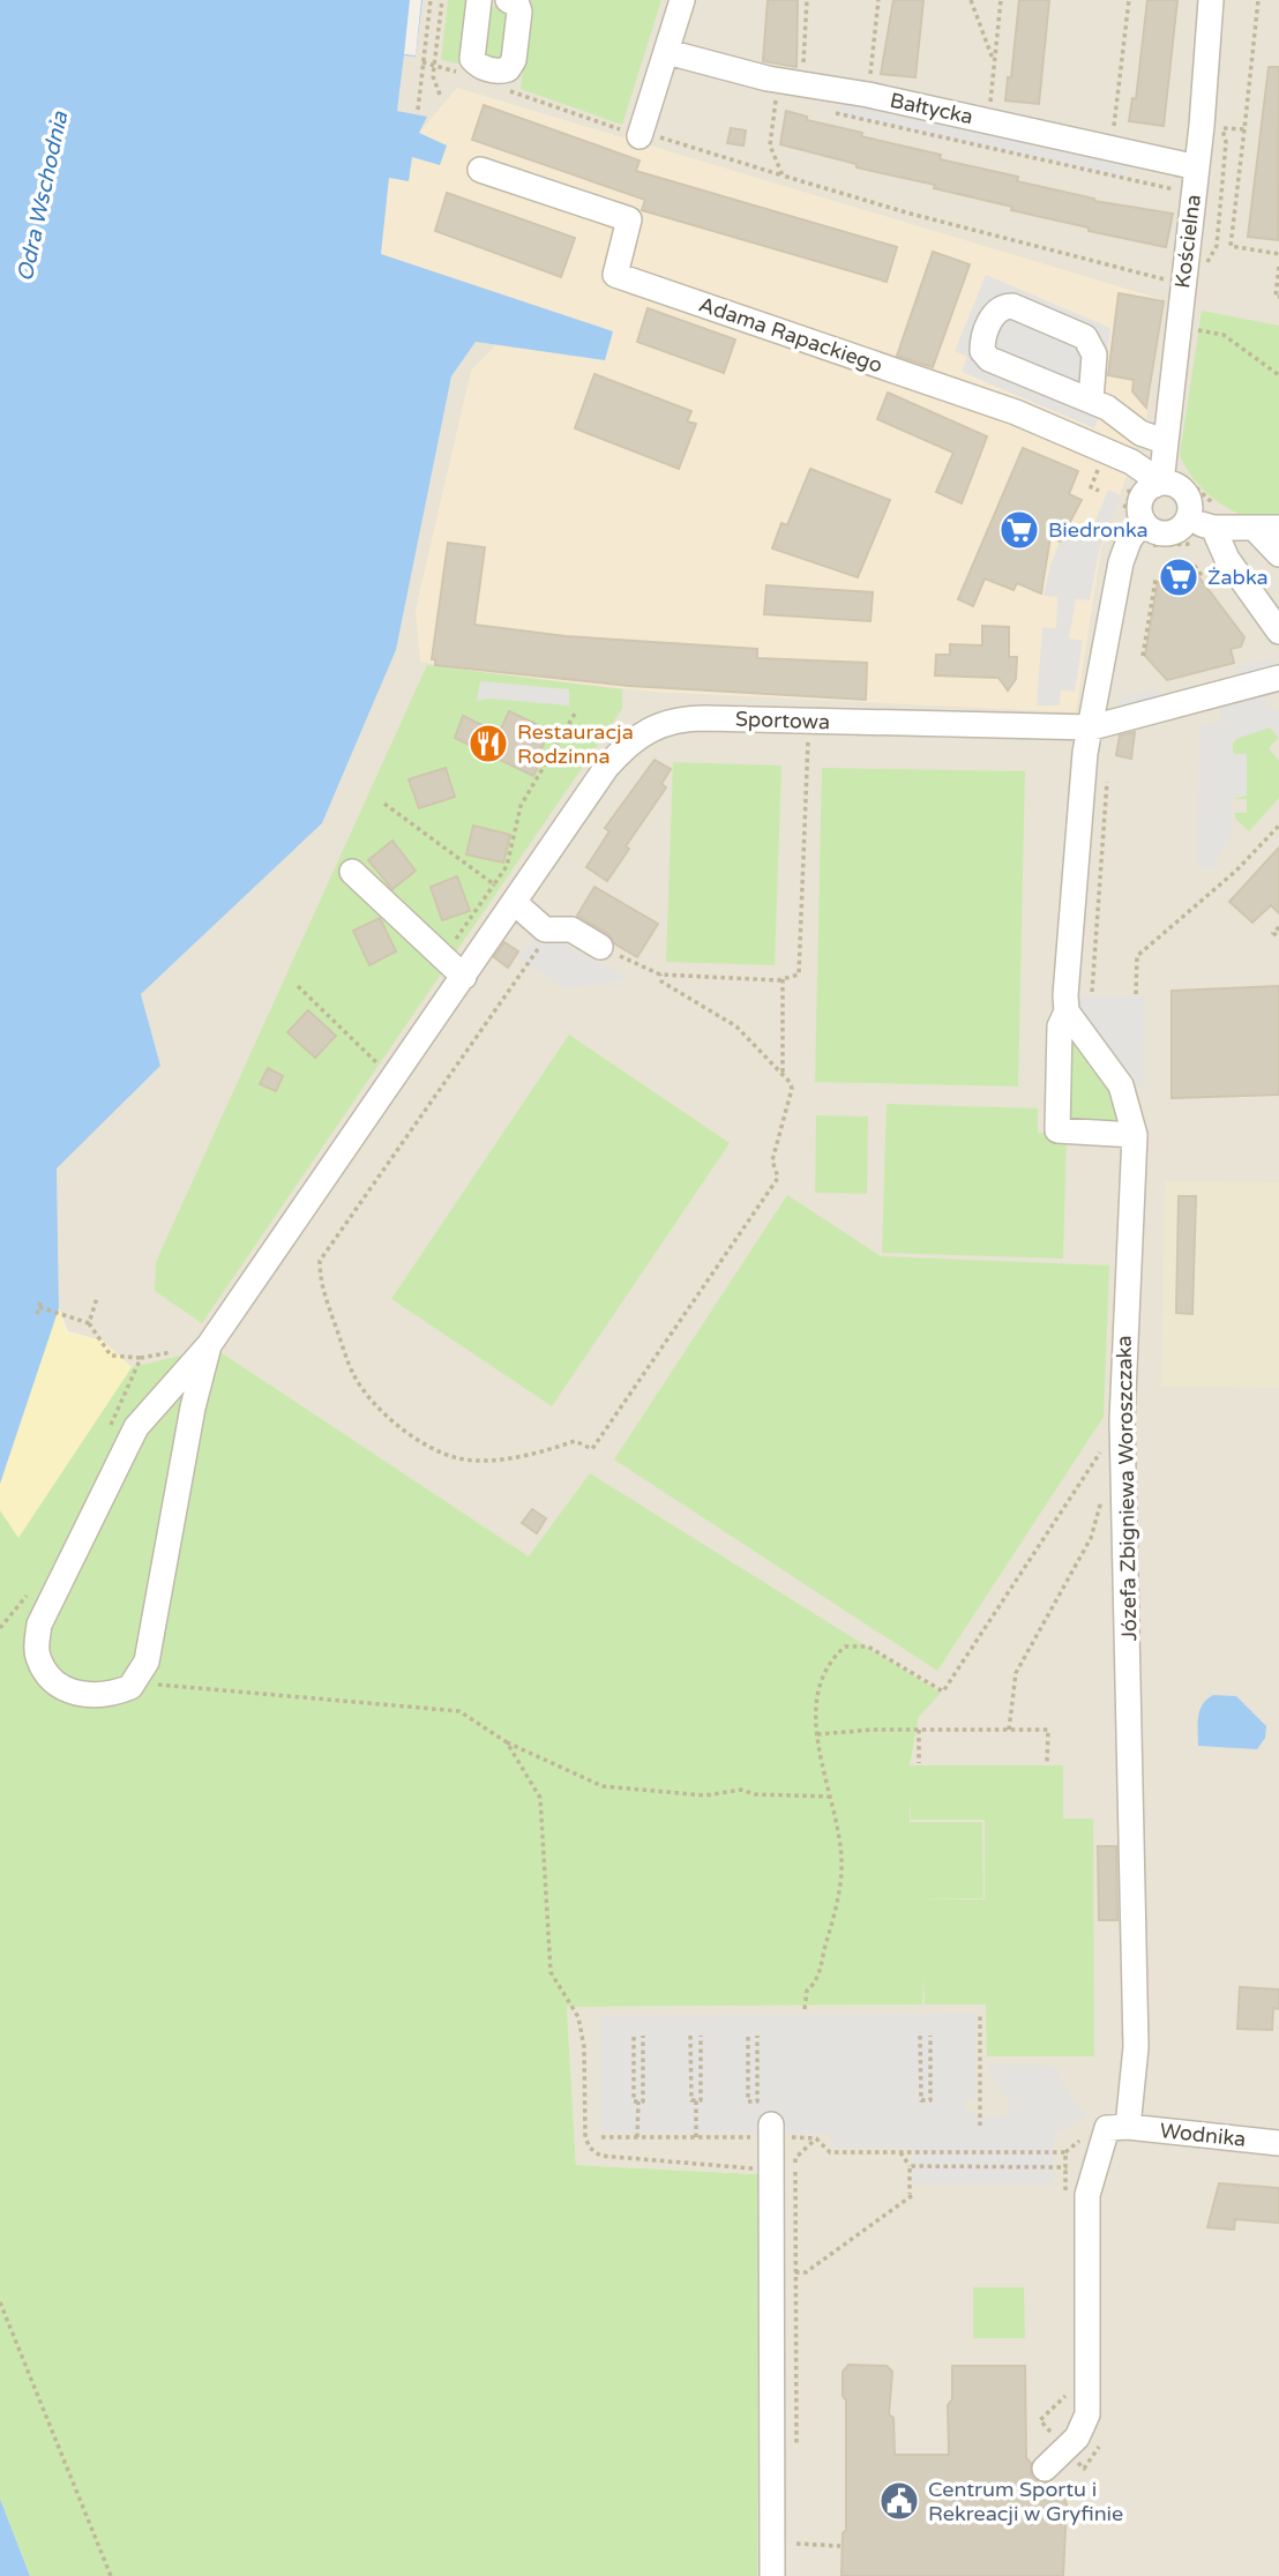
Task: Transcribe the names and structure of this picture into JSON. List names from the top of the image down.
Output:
{
  "streets": {
    "street": [
      "Bałtycka",
      "Kościelna",
      "Adama Rapackiego",
      "Sportowa",
      "Józefa Zbigniewa Woroszczaka",
      "Wodnika"
    ]
  },
  "crossings": [
    ["Bałtycka", "Kościelna"],
    ["Kościelna", "Adama Rapackiego"],
    ["Józefa Zbigniewa Woroszczaka", "Wodnika"]
  ],
  "water": ["Odra Wschodnia"],
  "places": {
    "supermarket": ["Biedronka", "Żabka"],
    "restaurant": ["Restauracja Rodzinna"],
    "public building": ["Centrum Sportu i Rekreacji w Gryfinie"]
  }
}
